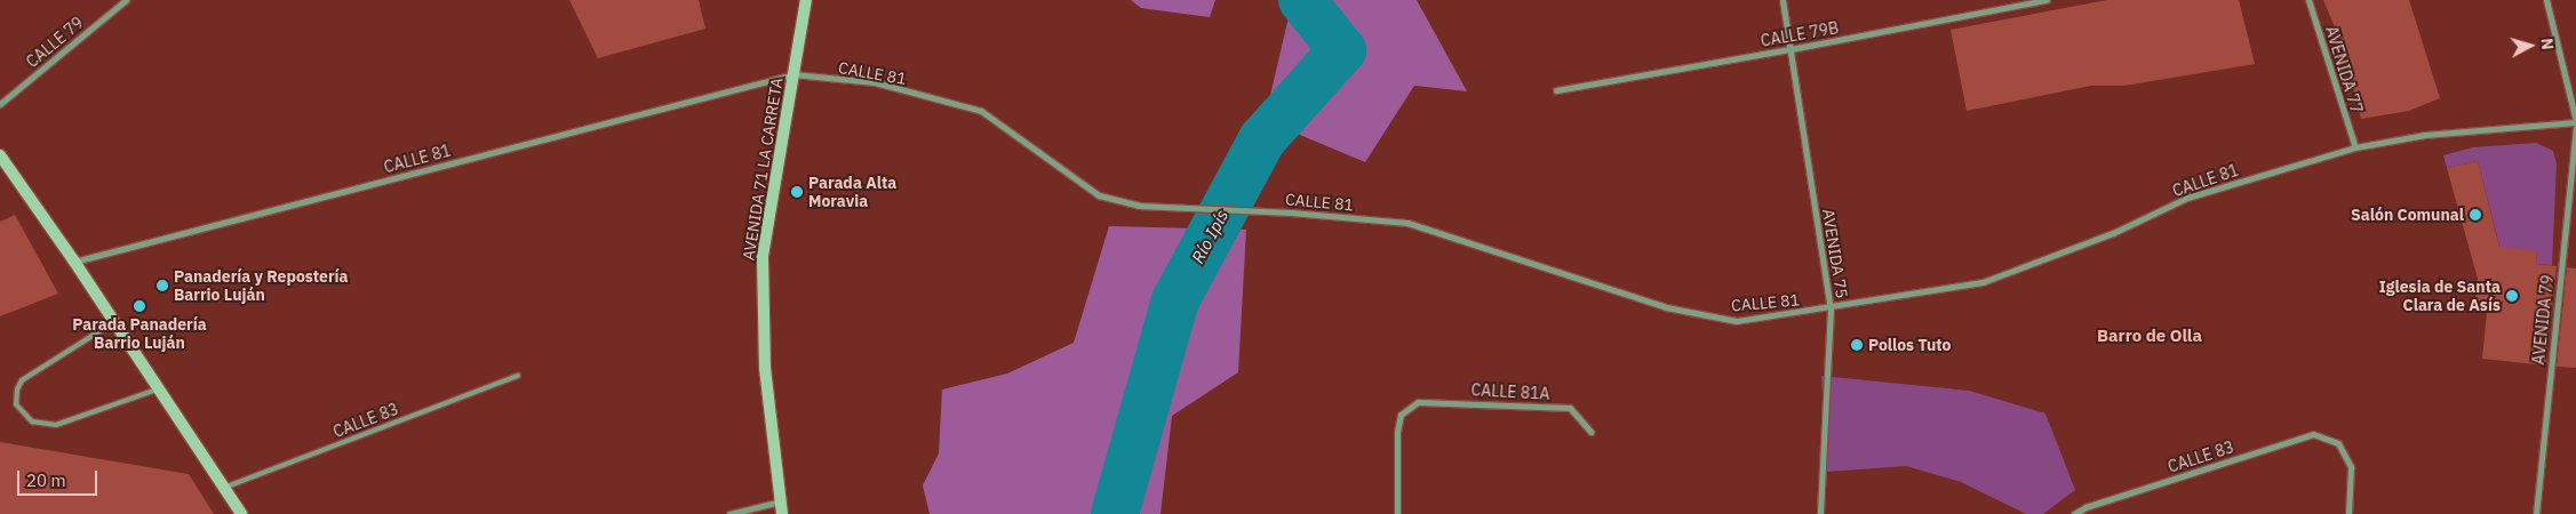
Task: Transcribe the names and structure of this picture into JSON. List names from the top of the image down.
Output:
{
  "streets": {
    "street": [
      "CALLE 79B",
      "CALLE 79",
      "AVENIDA 77",
      "CALLE 81",
      "AVENIDA 71 LA CARRETA",
      "AVENIDA 75",
      "AVENIDA 79",
      "CALLE 81A",
      "CALLE 83"
    ]
  },
  "crossings": [
    ["CALLE 79B", "AVENIDA 75"],
    ["AVENIDA 77", "CALLE 81"],
    ["CALLE 81", "AVENIDA 71 LA CARRETA"],
    ["CALLE 81", "AVENIDA 75"]
  ],
  "districts": ["Barro de Olla"],
  "water": ["Río Ipís"],
  "places": [
    "Parada Alta Moravia",
    "Salón Comunal",
    "Panadería y Repostería Barrio Luján",
    "Iglesia de Santa Clara de Asís",
    "Parada Panadería Barrio Luján",
    "Pollos Tuto"
  ],
  "scale_bar": "20 m",
  "north": "right"
}
